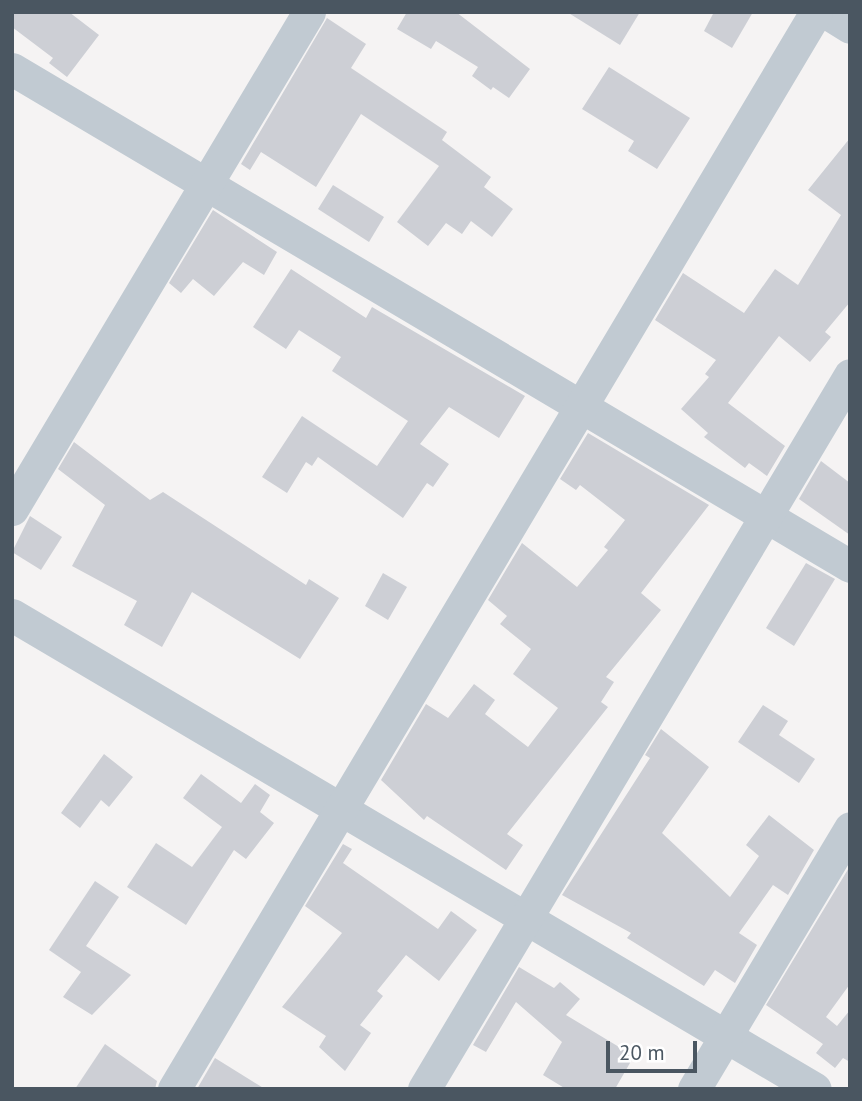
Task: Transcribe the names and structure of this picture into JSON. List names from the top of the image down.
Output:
{
  "scale_bar": "20 m"
}
